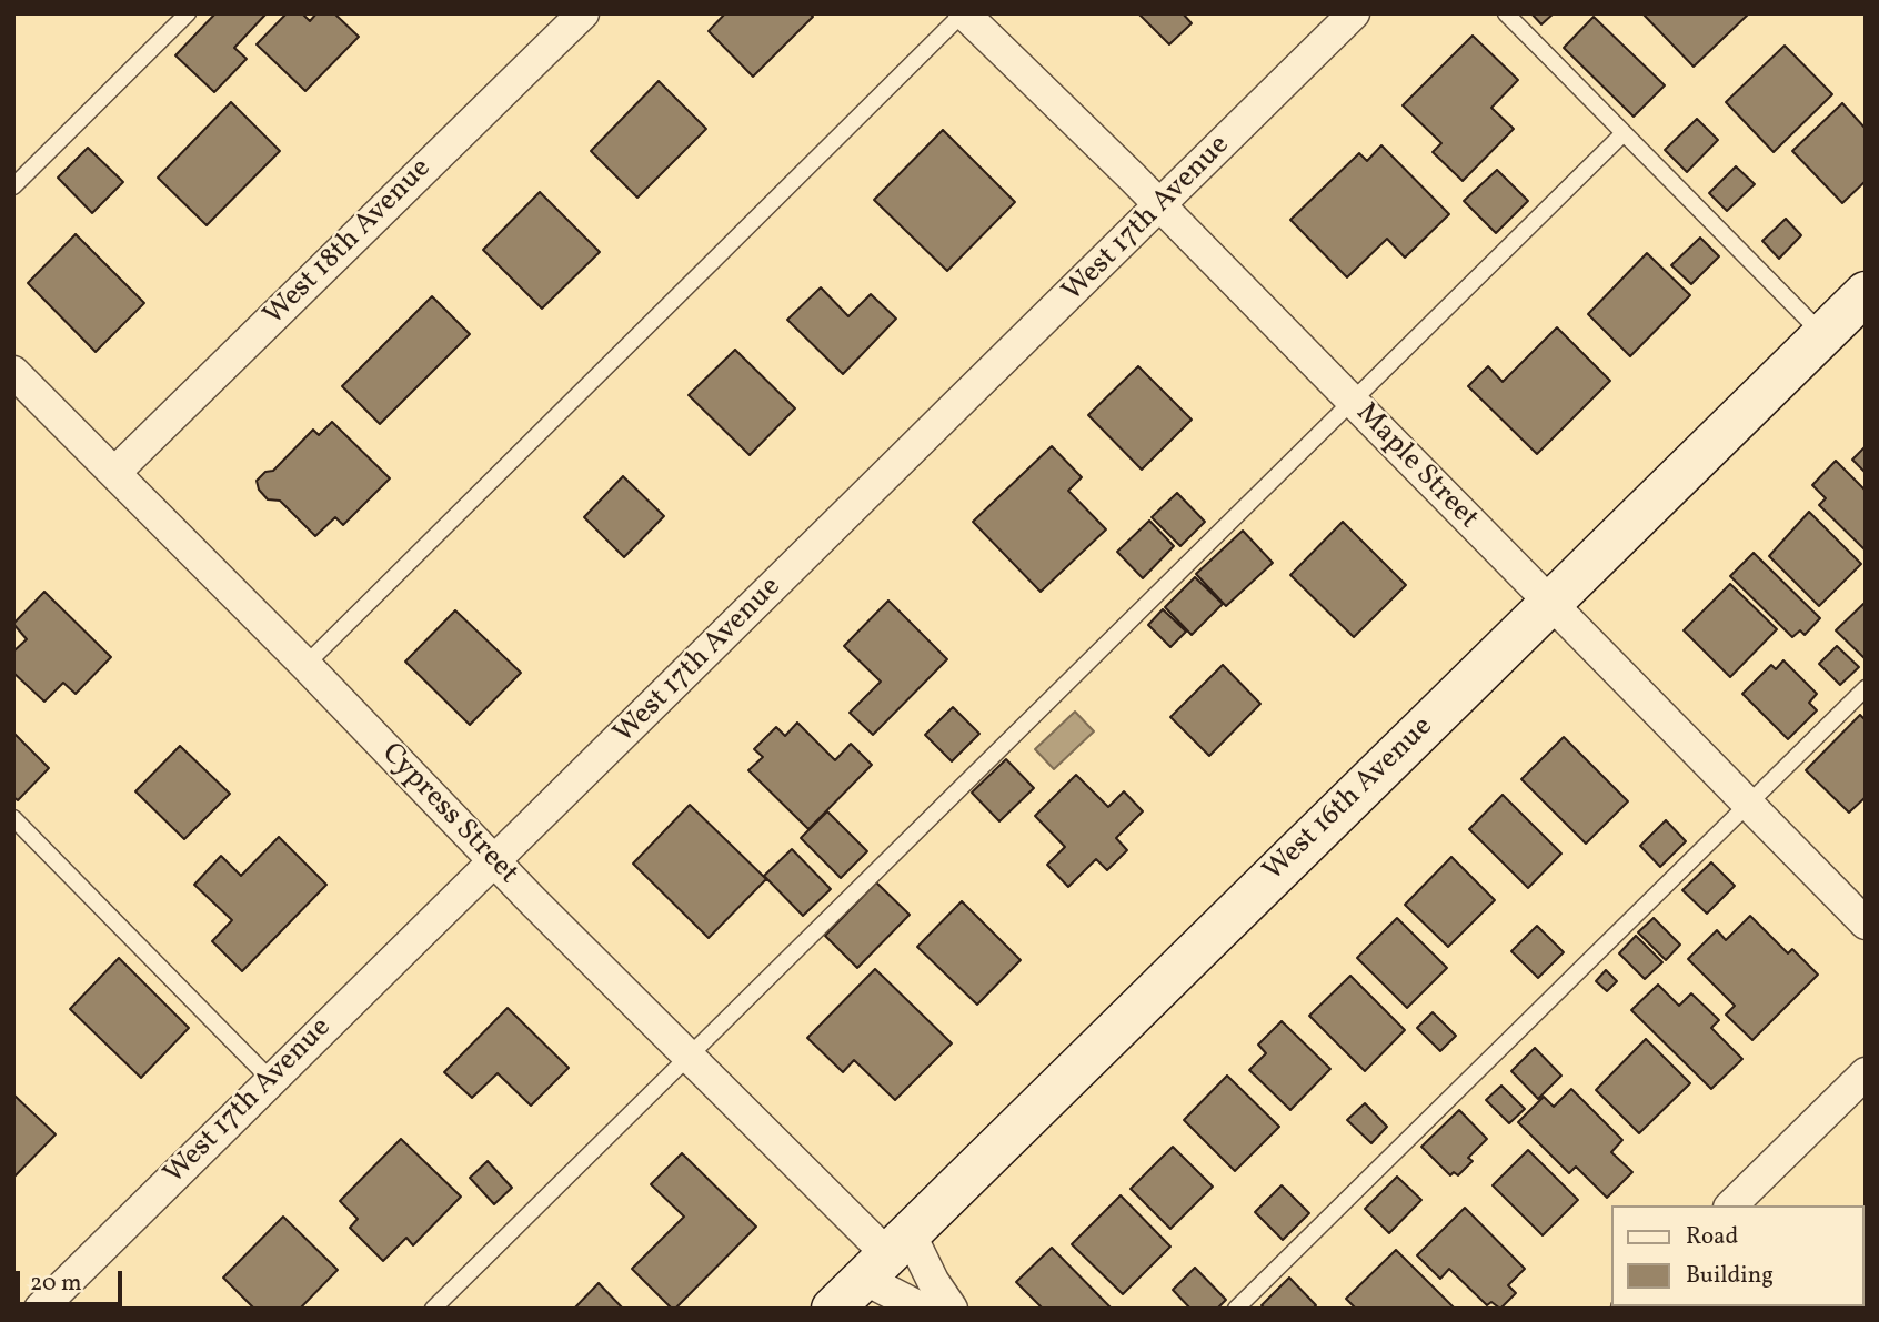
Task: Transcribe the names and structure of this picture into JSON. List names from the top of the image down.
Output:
{
  "streets": {
    "main road": ["West 16th Avenue"],
    "street": [
      "West 17th Avenue",
      "West 18th Avenue",
      "Maple Street",
      "Cypress Street"
    ]
  },
  "crossings": [
    ["West 17th Avenue", "Maple Street"],
    ["West 17th Avenue", "Cypress Street"],
    ["West 18th Avenue", "Cypress Street"],
    ["Maple Street", "West 16th Avenue"],
    ["West 16th Avenue", "Cypress Street"]
  ],
  "legend": ["Road", "Building"],
  "scale_bar": "20 m"
}
